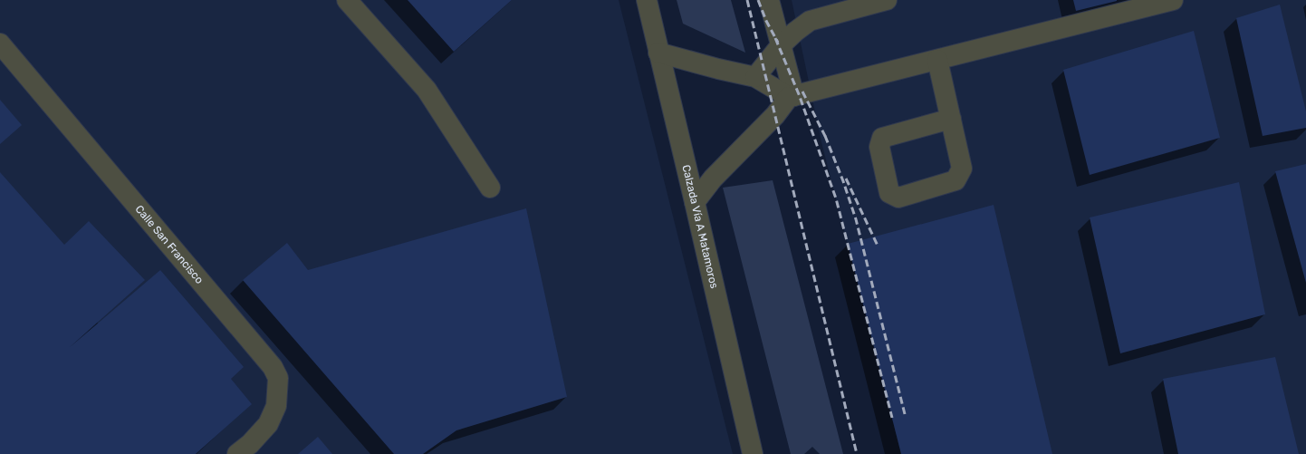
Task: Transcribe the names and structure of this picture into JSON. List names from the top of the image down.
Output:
{
  "streets": {
    "street": ["Calzada Vía A Matamoros", "Calle San Francisco"]
  }
}
